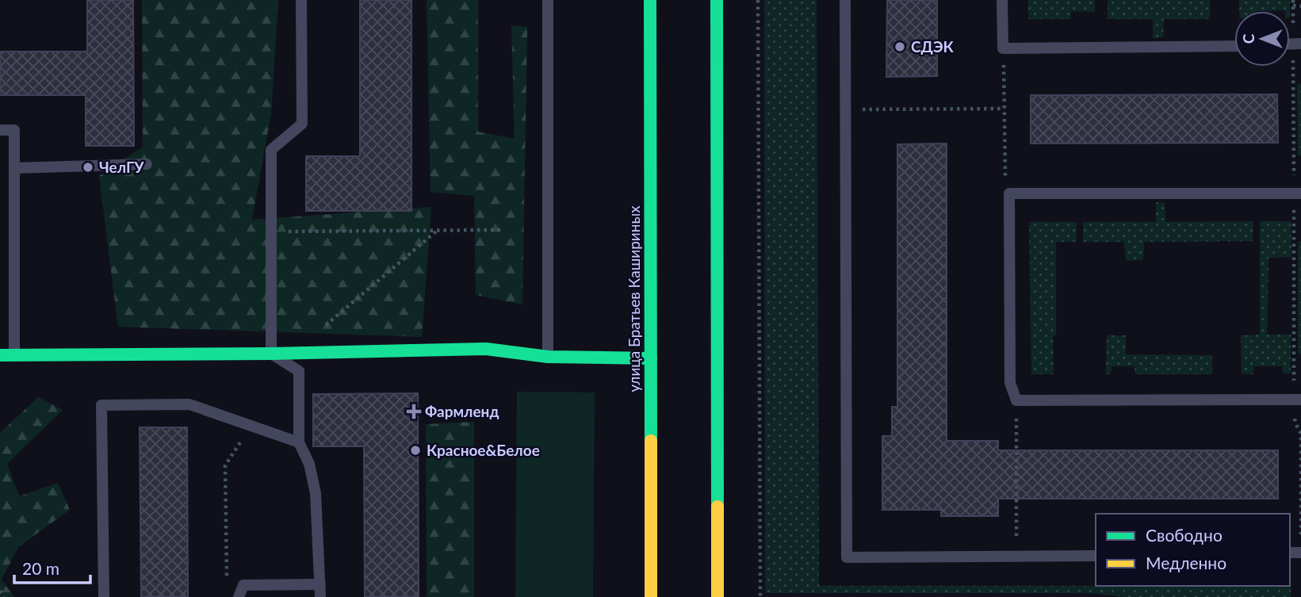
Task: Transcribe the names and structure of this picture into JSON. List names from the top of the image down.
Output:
{
  "streets": {
    "main road": ["улица Братьев Кашириных"]
  },
  "places": {
    "other": ["СДЭК", "ЧелГУ", "Красное&Белое"],
    "health": ["Фармленд"]
  },
  "legend": ["Свободно", "Медленно"],
  "scale_bar": "20 m",
  "north": "left"
}
